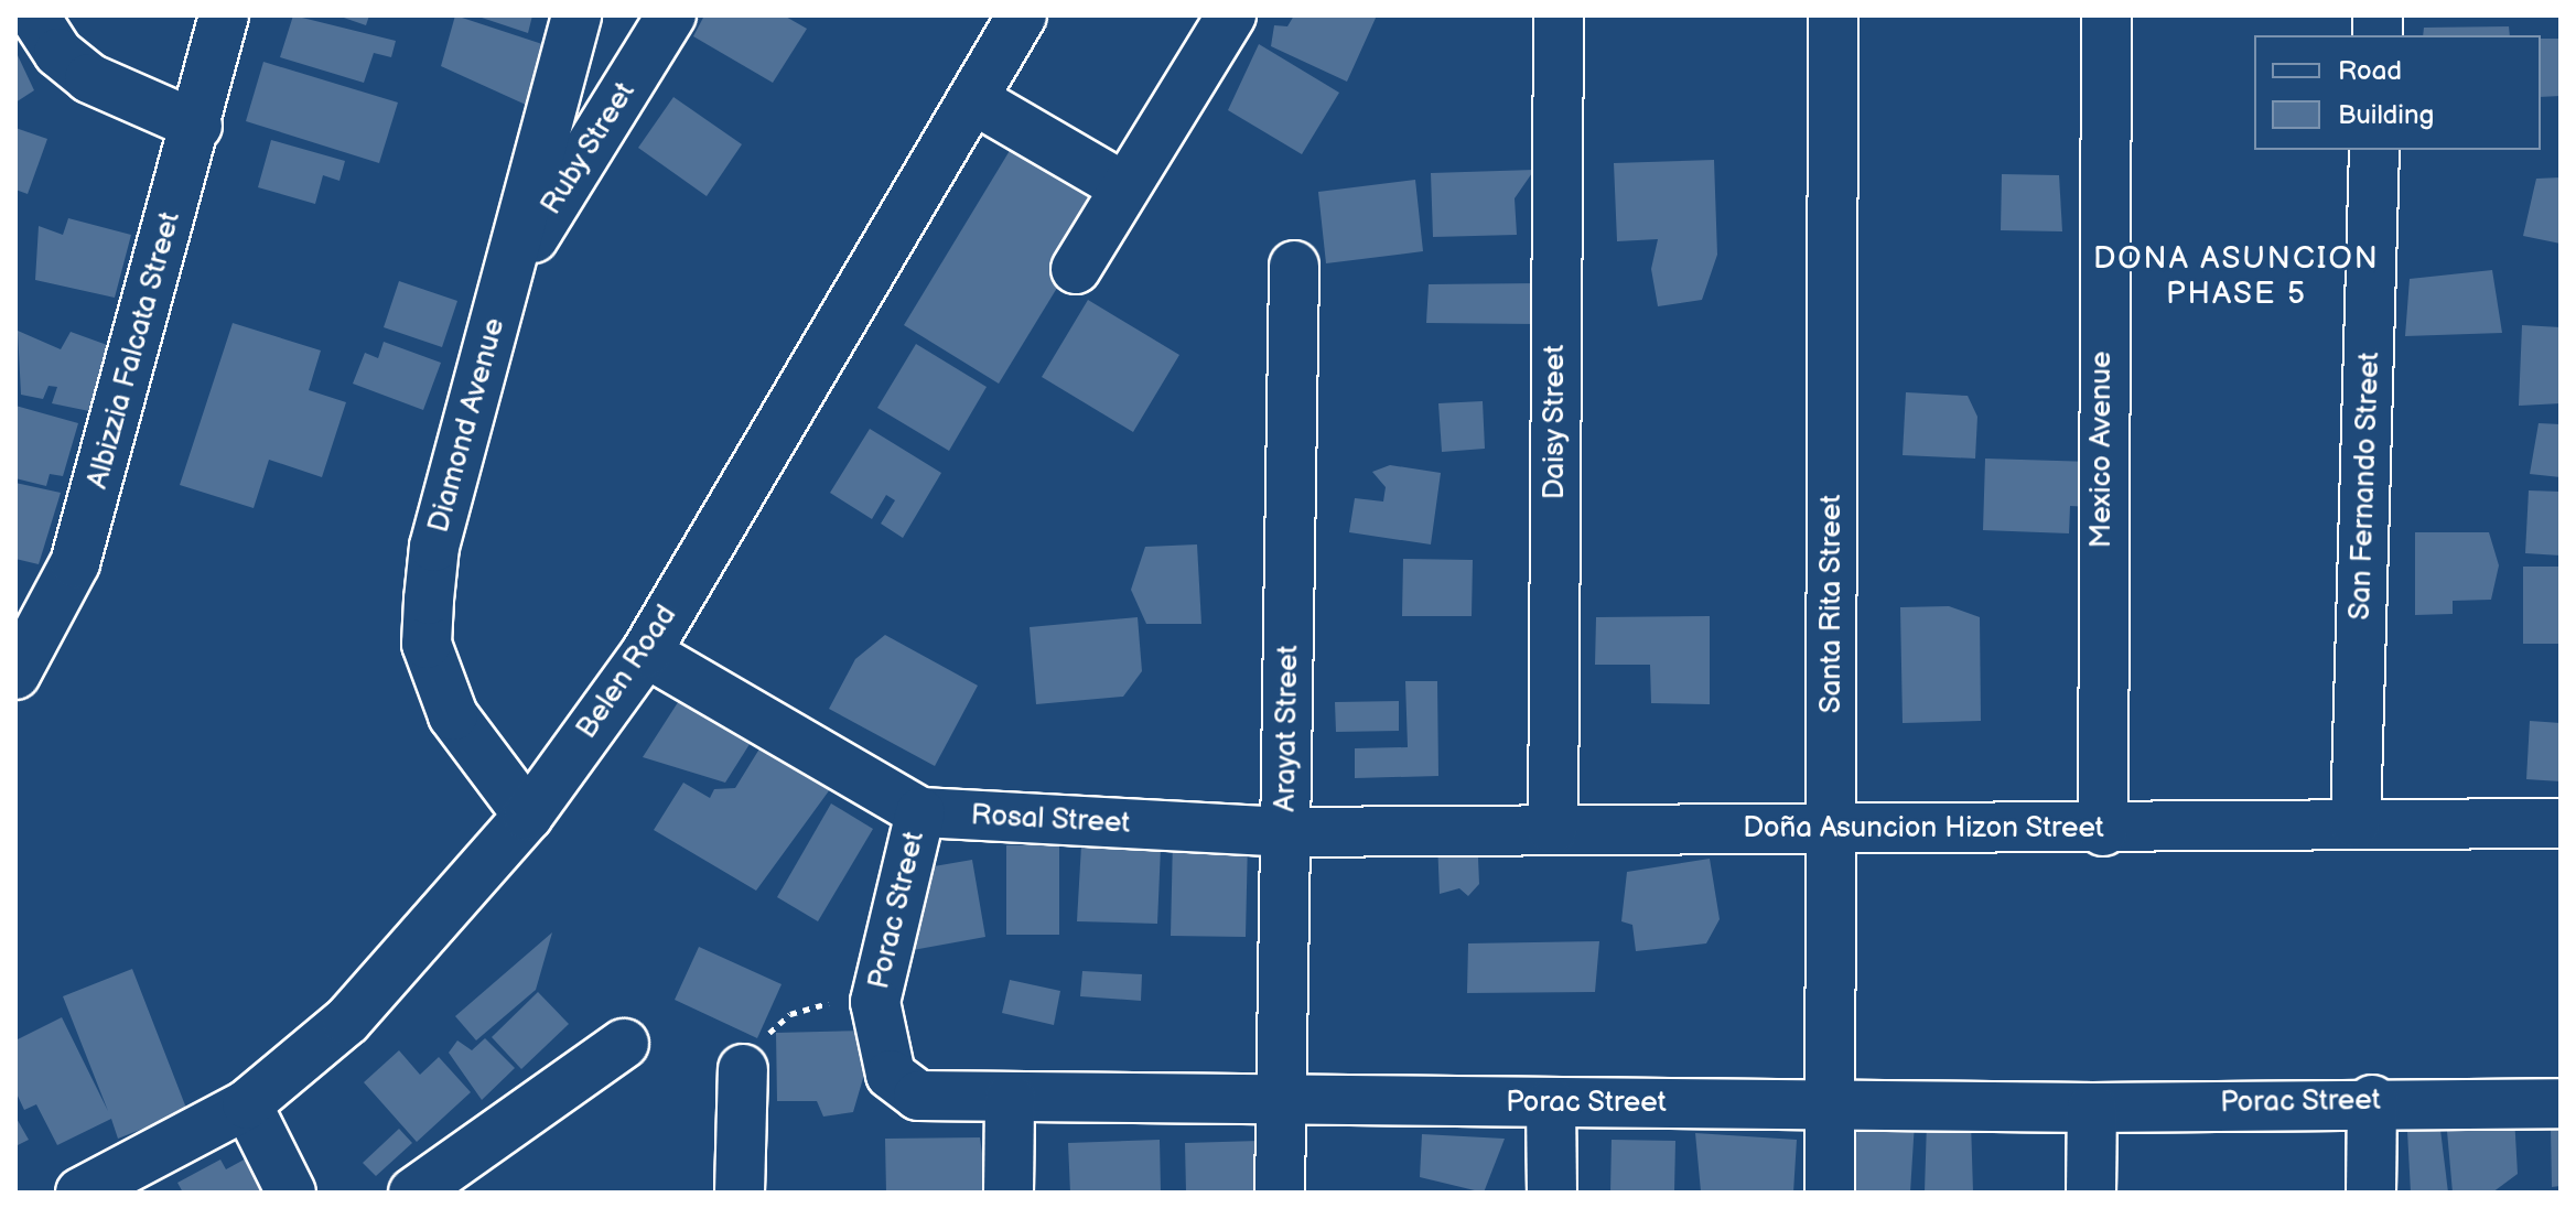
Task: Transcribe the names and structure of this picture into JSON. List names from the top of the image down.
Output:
{
  "streets": {
    "street": [
      "Ruby Street",
      "Albizzia Falcata Street",
      "Daisy Street",
      "Diamond Avenue",
      "Mexico Avenue",
      "San Fernando Street",
      "Santa Rita Street",
      "Belen Road",
      "Arayat Street",
      "Rosal Street",
      "Doña Asuncion Hizon Street",
      "Porac Street"
    ]
  },
  "crossings": [
    ["Ruby Street", "Diamond Avenue"],
    ["Daisy Street", "Doña Asuncion Hizon Street"],
    ["Diamond Avenue", "Belen Road"],
    ["Mexico Avenue", "Doña Asuncion Hizon Street"],
    ["San Fernando Street", "Doña Asuncion Hizon Street"],
    ["Santa Rita Street", "Doña Asuncion Hizon Street"],
    ["Santa Rita Street", "Porac Street"],
    ["Belen Road", "Rosal Street"],
    ["Arayat Street", "Rosal Street"],
    ["Arayat Street", "Doña Asuncion Hizon Street"],
    ["Arayat Street", "Porac Street"],
    ["Rosal Street", "Doña Asuncion Hizon Street"],
    ["Rosal Street", "Porac Street"]
  ],
  "districts": ["DONA ASUNCION PHASE 5"],
  "legend": ["Road", "Building"]
}
